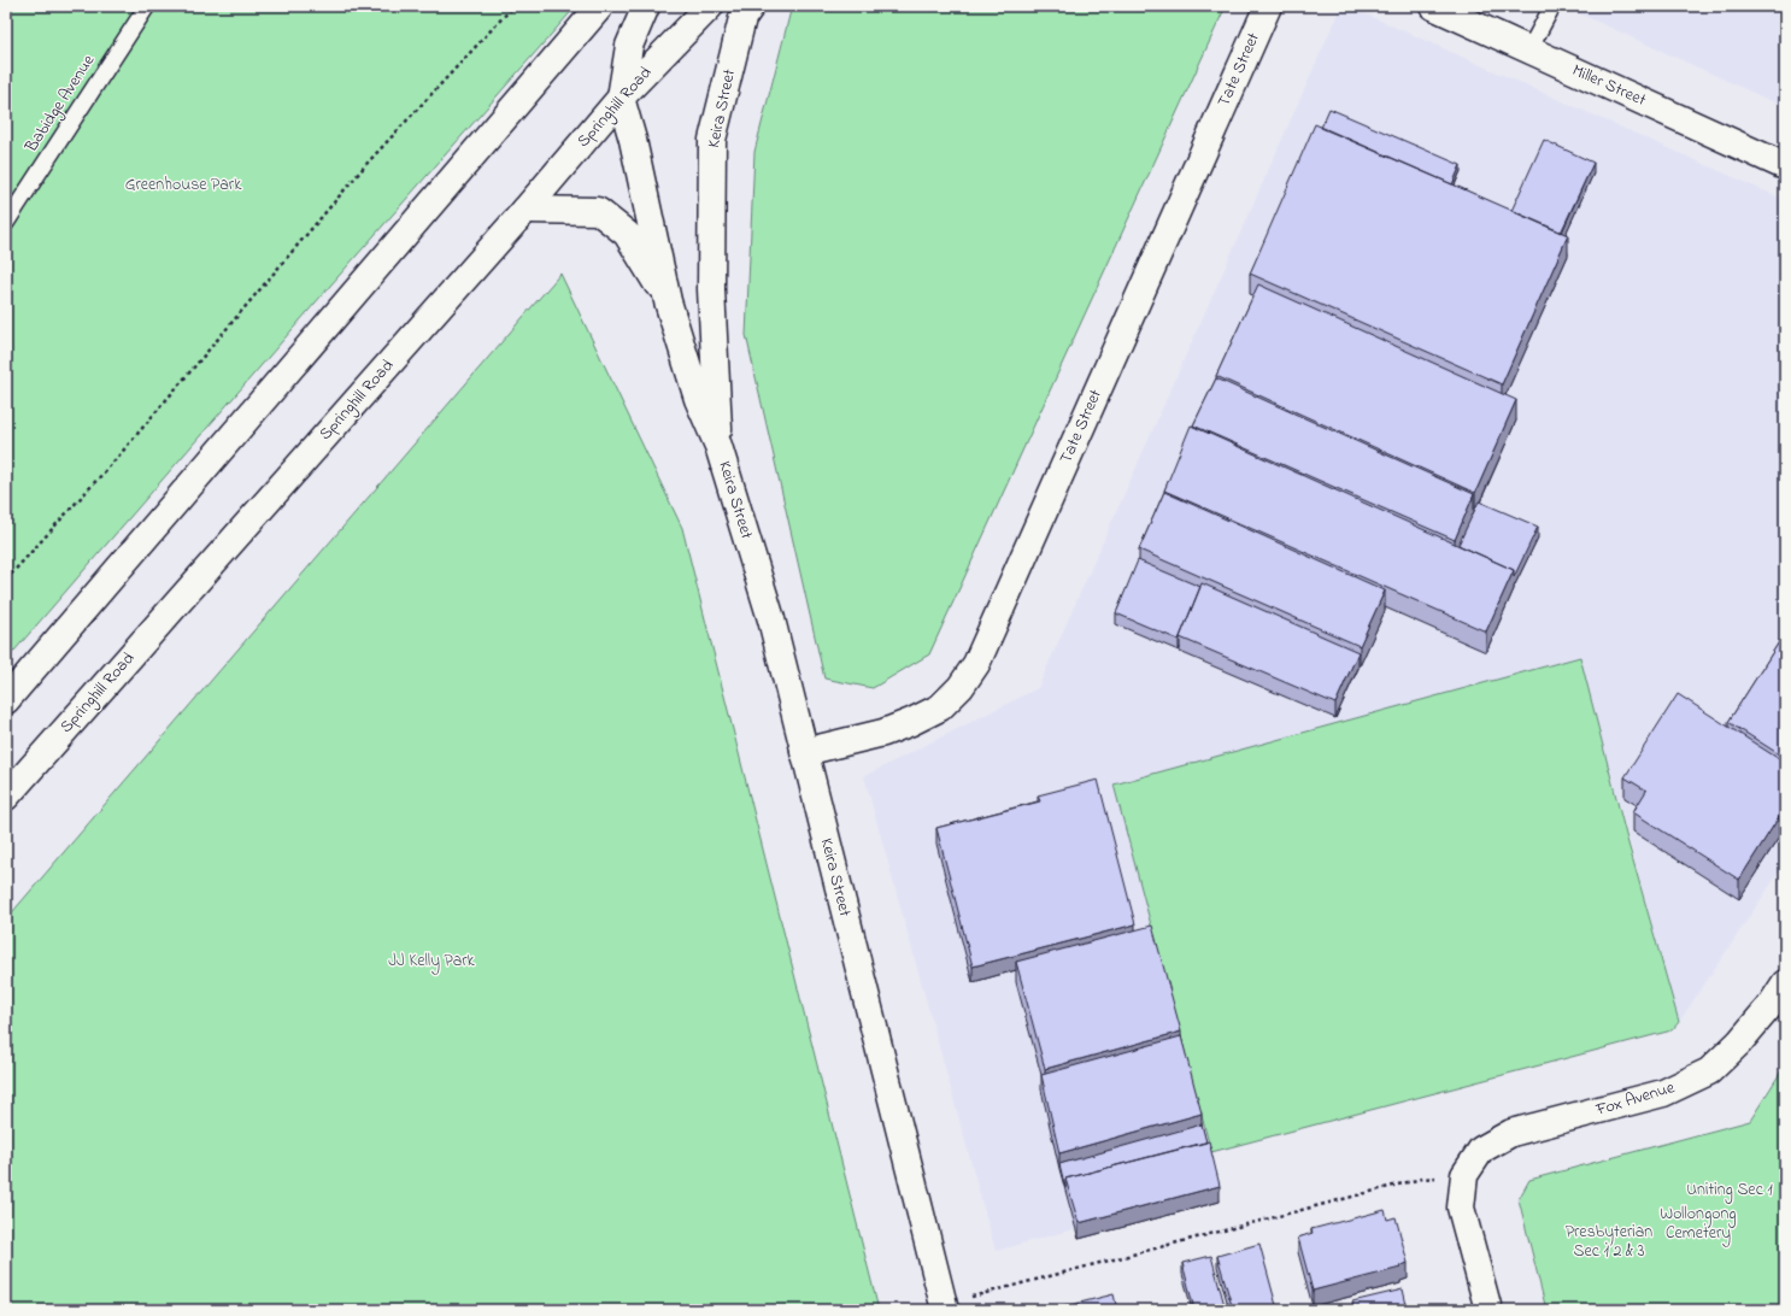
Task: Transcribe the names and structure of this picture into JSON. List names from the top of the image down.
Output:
{
  "streets": {
    "main road": [
      "Tate Street",
      "Miller Street",
      "Springhill Road",
      "Keira Street",
      "Fox Avenue"
    ],
    "lane": ["Babidge Avenue"]
  },
  "crossings": [
    ["Tate Street", "Keira Street"],
    ["Springhill Road", "Keira Street"]
  ],
  "parks": [
    "Greenhouse Park",
    "JJ Kelly Park",
    "Uniting Sec 1",
    "Wollongong Cemetery",
    "Presbyterian Sec 1 2 & 3"
  ]
}
